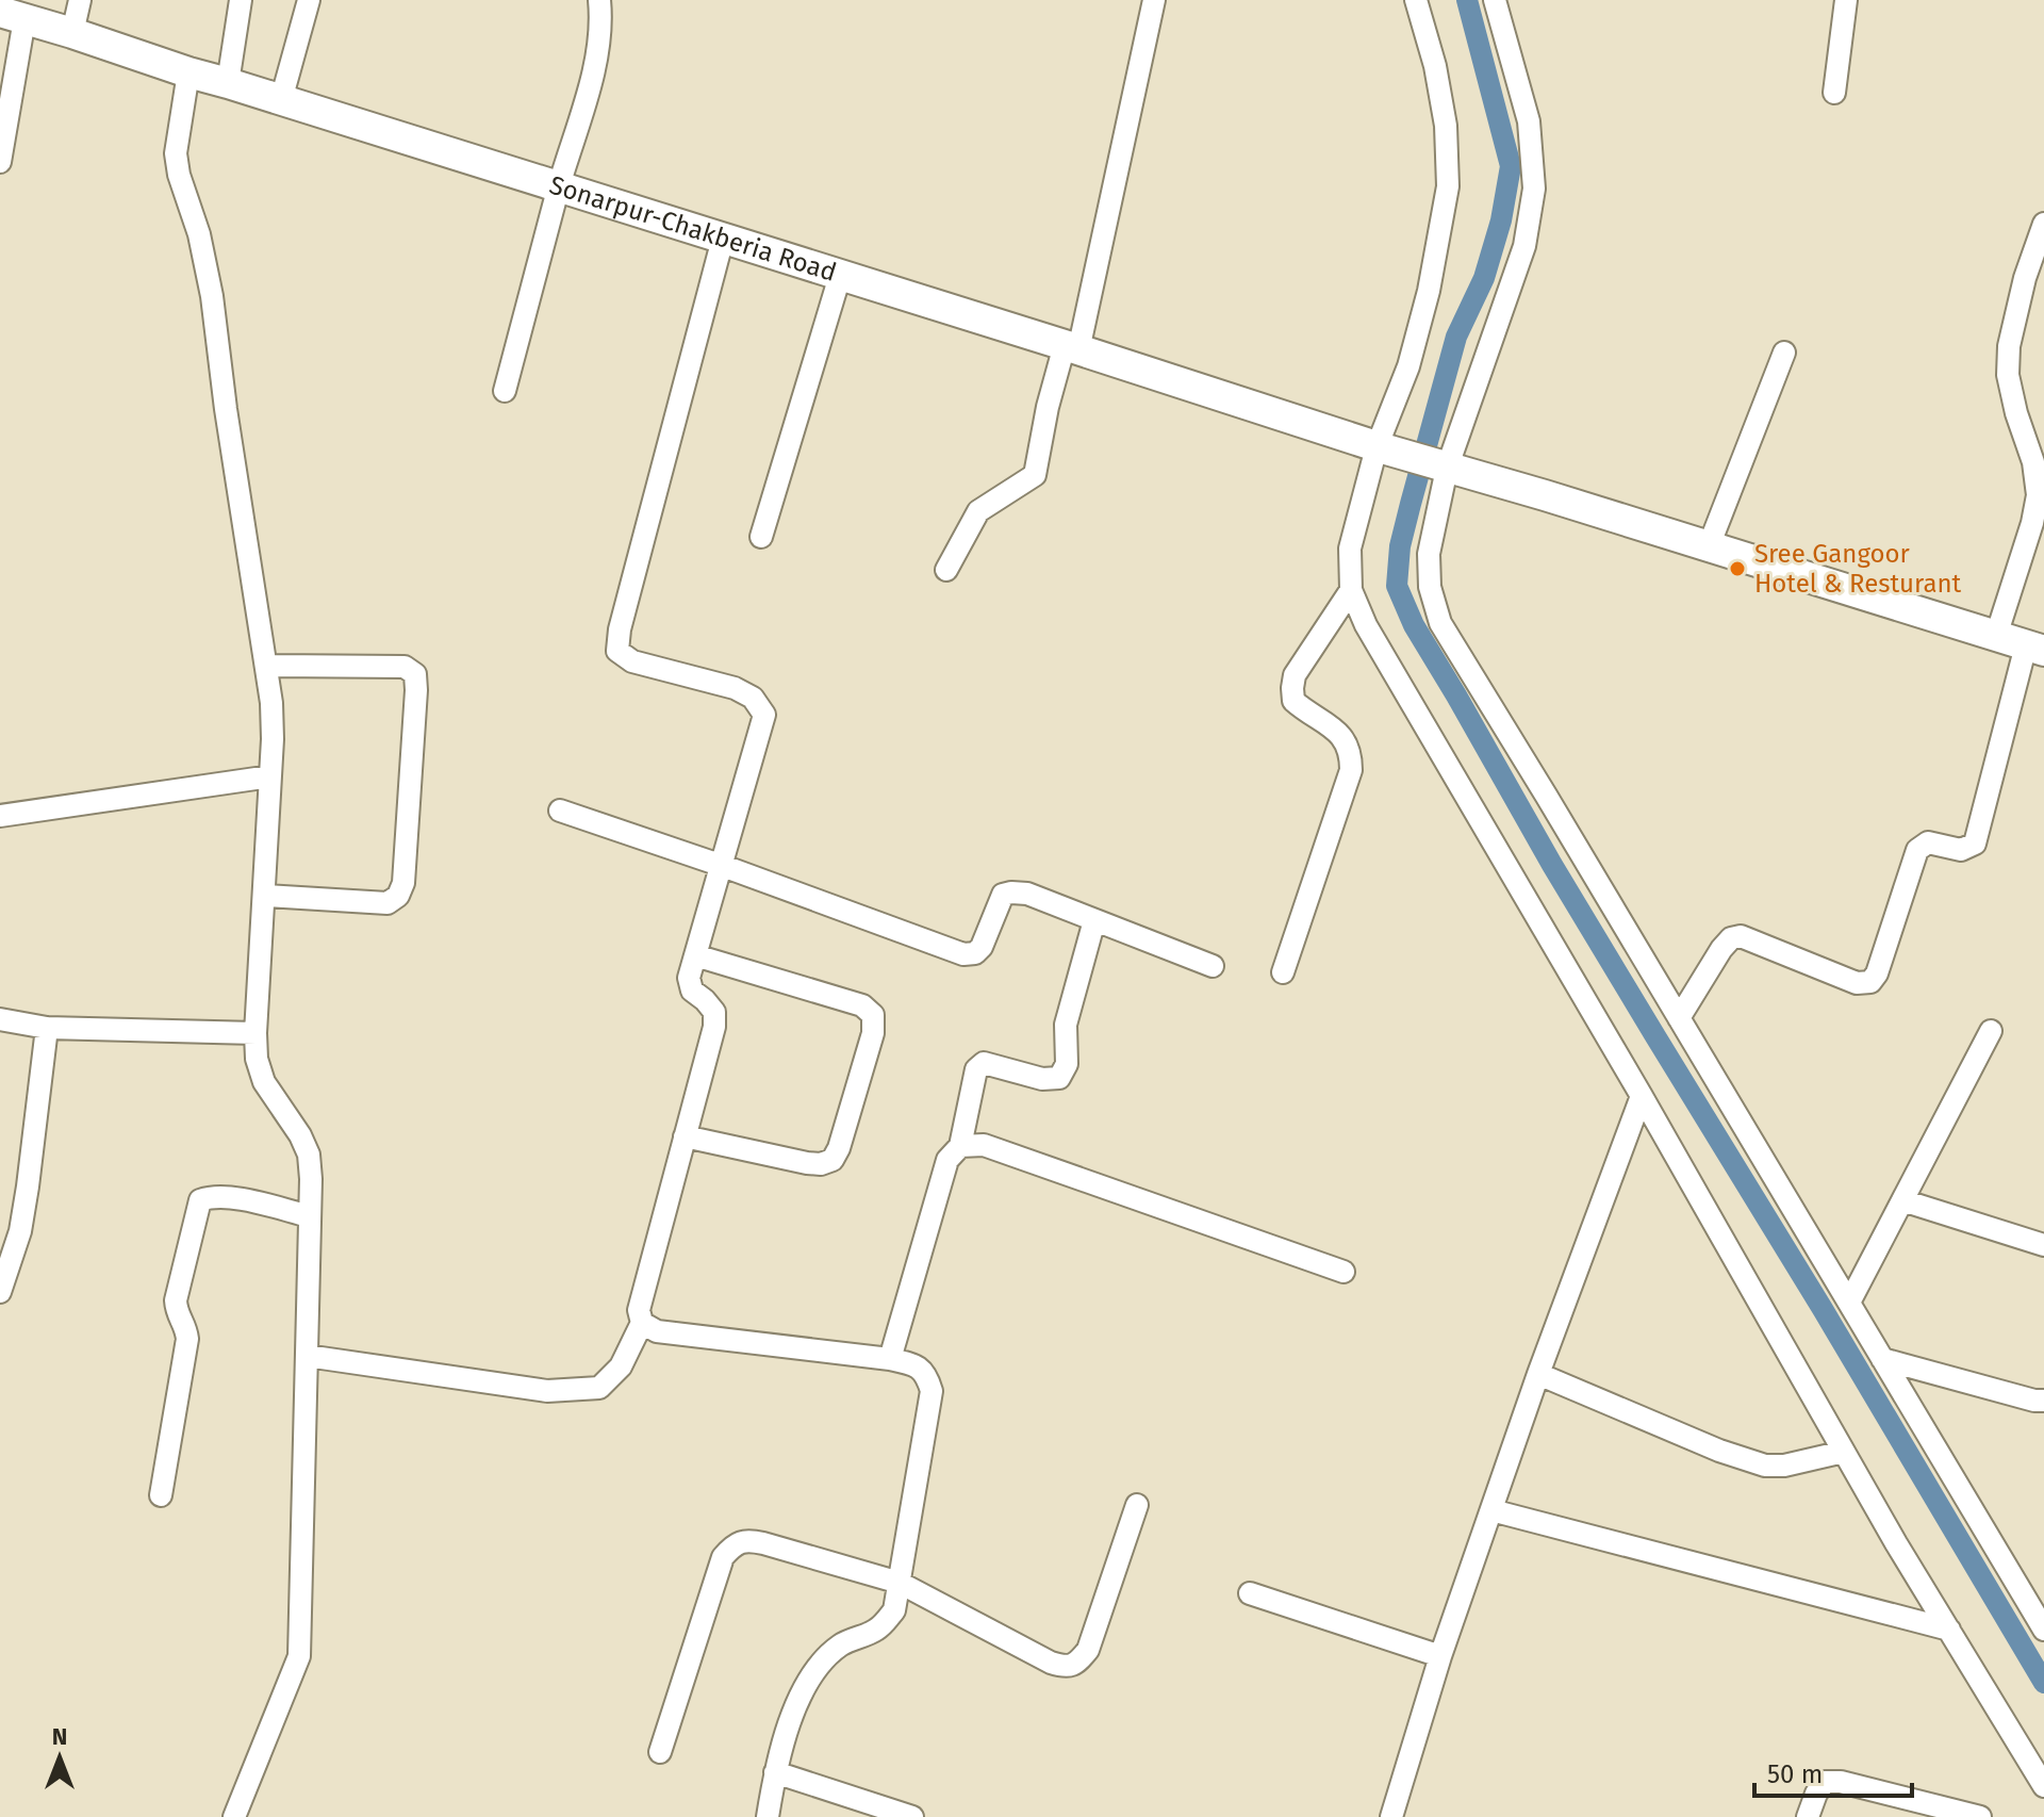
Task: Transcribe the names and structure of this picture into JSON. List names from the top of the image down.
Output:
{
  "streets": {
    "main road": ["Sonarpur-Chakberia Road"]
  },
  "places": ["Sree Gangoor Hotel & Resturant"],
  "scale_bar": "50 m",
  "north": "top"
}
